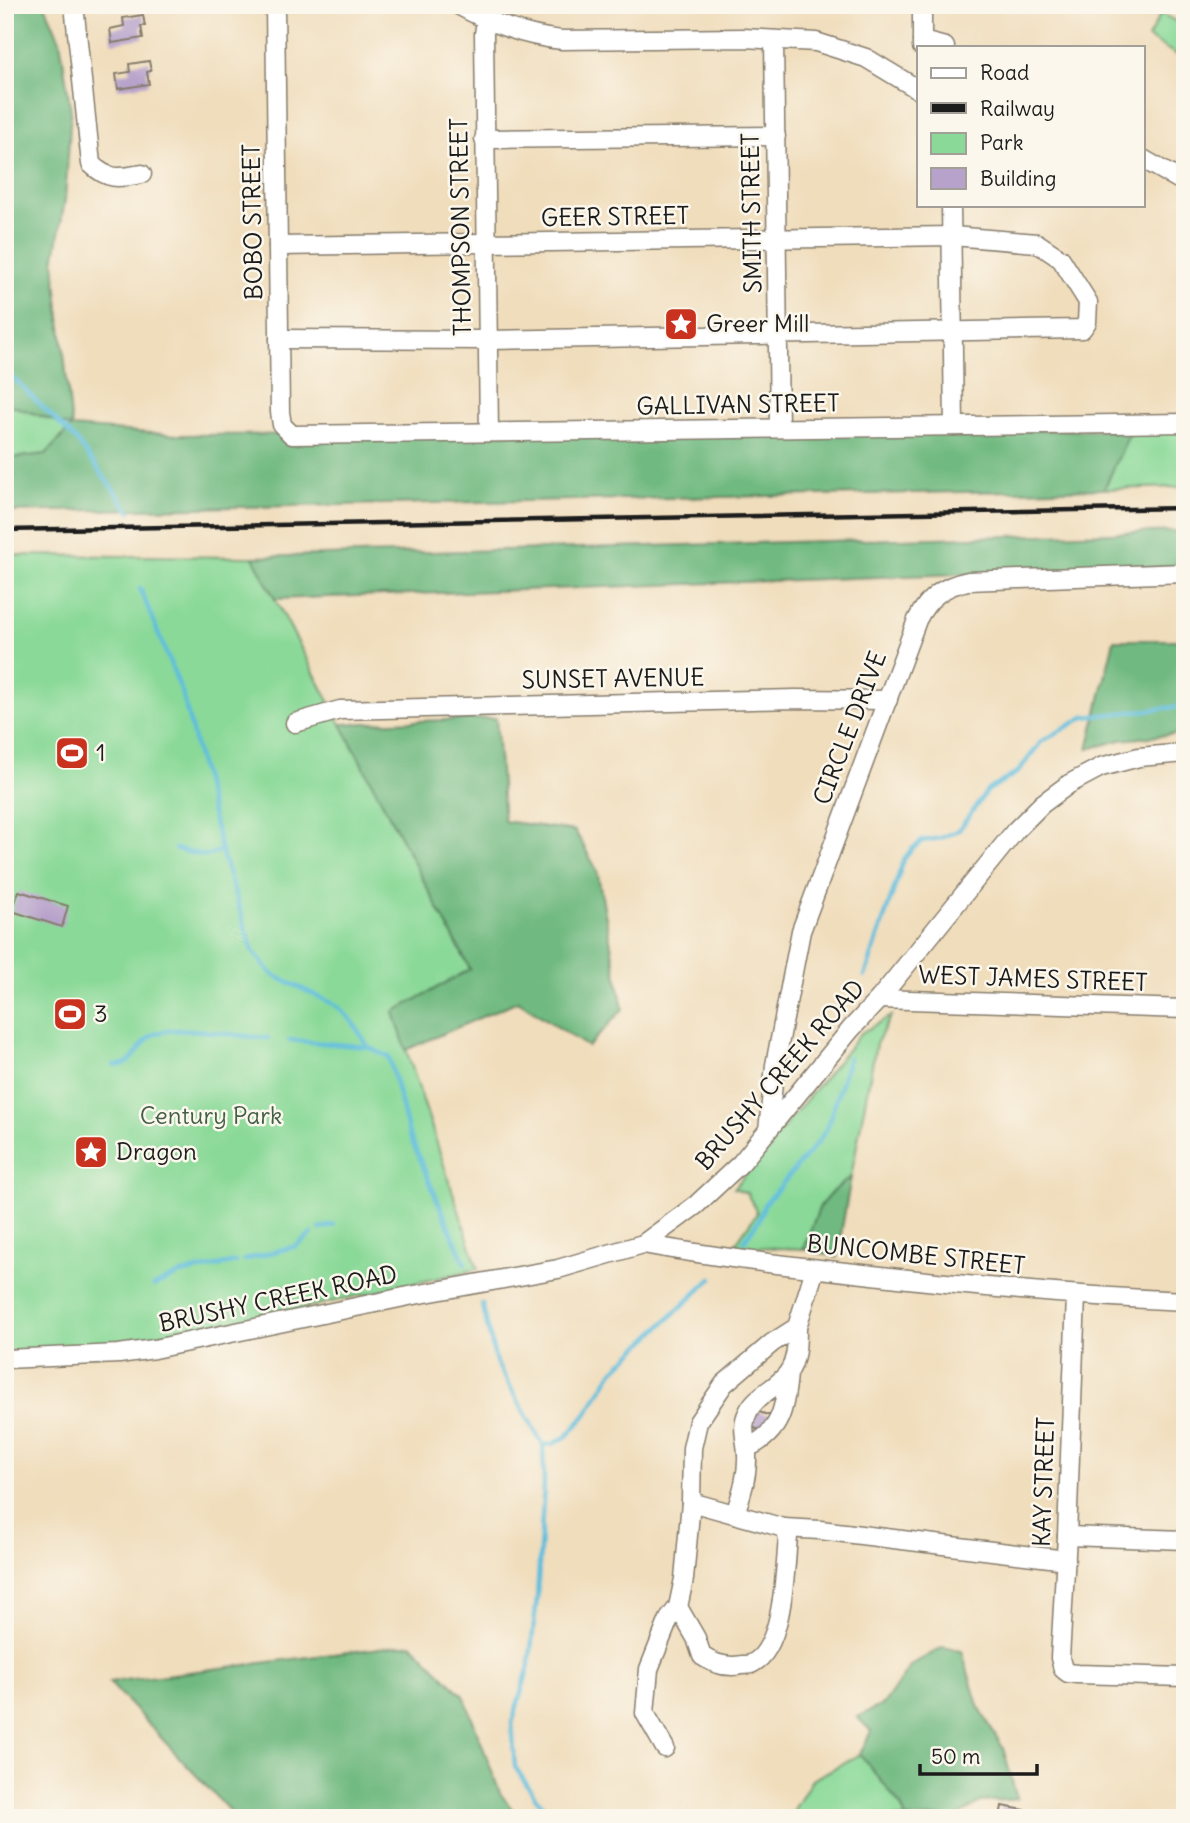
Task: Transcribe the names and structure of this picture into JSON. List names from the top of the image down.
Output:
{
  "streets": {
    "street": [
      "SMITH STREET",
      "GEER STREET",
      "BOBO STREET",
      "THOMPSON STREET",
      "GALLIVAN STREET",
      "SUNSET AVENUE",
      "CIRCLE DRIVE",
      "WEST JAMES STREET",
      "BRUSHY CREEK ROAD",
      "BUNCOMBE STREET",
      "KAY STREET"
    ]
  },
  "crossings": [
    ["SMITH STREET", "GEER STREET"],
    ["SMITH STREET", "GALLIVAN STREET"],
    ["GEER STREET", "BOBO STREET"],
    ["GEER STREET", "THOMPSON STREET"],
    ["BOBO STREET", "GALLIVAN STREET"],
    ["THOMPSON STREET", "GALLIVAN STREET"],
    ["SUNSET AVENUE", "CIRCLE DRIVE"],
    ["CIRCLE DRIVE", "BRUSHY CREEK ROAD"],
    ["WEST JAMES STREET", "BRUSHY CREEK ROAD"],
    ["BRUSHY CREEK ROAD", "BUNCOMBE STREET"],
    ["BUNCOMBE STREET", "KAY STREET"]
  ],
  "parks": ["Century Park"],
  "places": {
    "place": ["Greer Mill", "Dragon"],
    "sports": ["1", "3"]
  },
  "legend": [
    "Road",
    "Railway",
    "Park",
    "Building"
  ],
  "scale_bar": "50 m"
}
